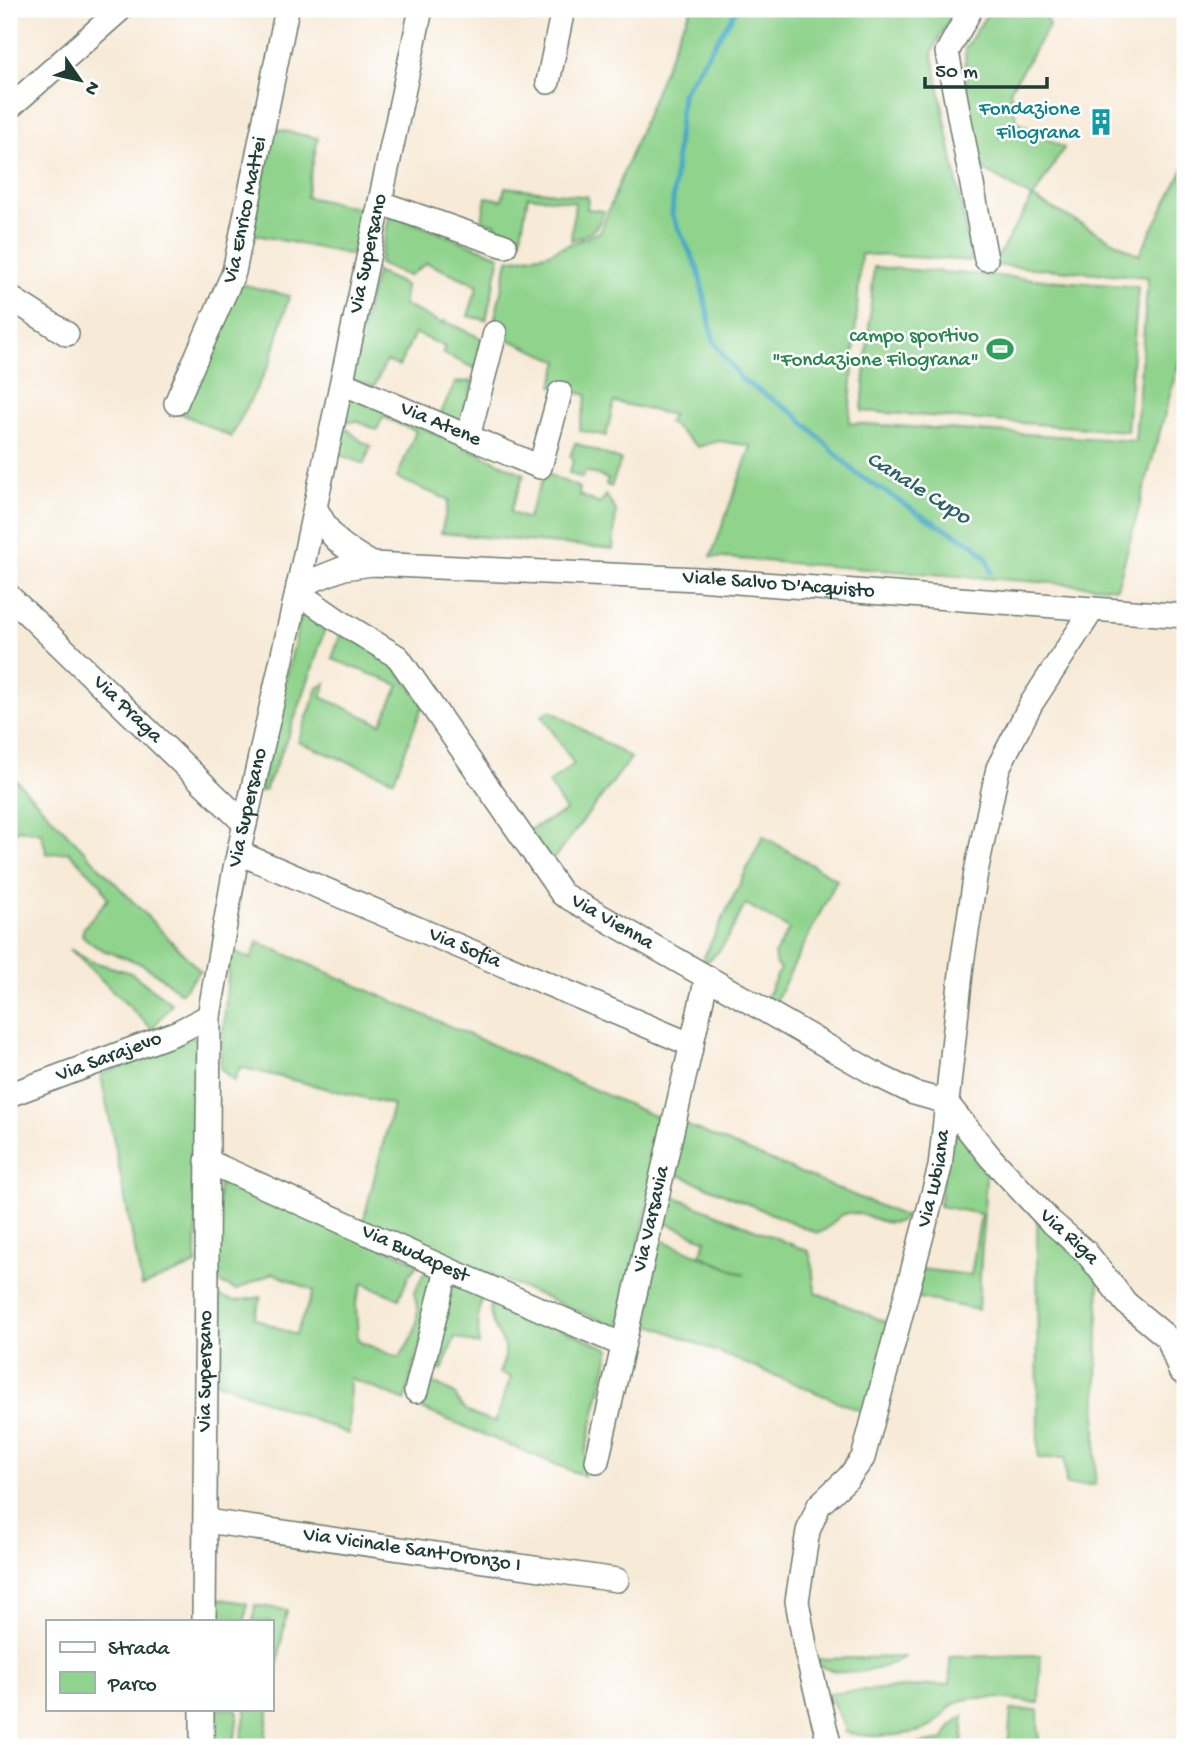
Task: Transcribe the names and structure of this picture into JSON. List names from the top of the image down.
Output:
{
  "streets": {
    "street": [
      "Via Enrico Mattei",
      "Via Supersano",
      "Via Atene",
      "Viale Salvo D'Acquisto",
      "Via Praga",
      "Via Vienna",
      "Via Sofia",
      "Via Sarajevo",
      "Via Lubiana",
      "Via Varsavia",
      "Via Riga",
      "Via Budapest",
      "Via Vicinale Sant'Oronzo I"
    ]
  },
  "crossings": [
    ["Via Supersano", "Via Atene"],
    ["Via Supersano", "Viale Salvo D'Acquisto"],
    ["Via Supersano", "Via Praga"],
    ["Via Supersano", "Via Vienna"],
    ["Via Supersano", "Via Sofia"],
    ["Via Supersano", "Via Sarajevo"],
    ["Via Supersano", "Via Budapest"],
    ["Via Supersano", "Via Vicinale Sant'Oronzo I"],
    ["Viale Salvo D'Acquisto", "Via Vienna"],
    ["Viale Salvo D'Acquisto", "Via Lubiana"],
    ["Via Vienna", "Via Lubiana"],
    ["Via Vienna", "Via Varsavia"],
    ["Via Vienna", "Via Riga"],
    ["Via Sofia", "Via Varsavia"],
    ["Via Lubiana", "Via Riga"],
    ["Via Varsavia", "Via Budapest"]
  ],
  "water": ["Canale Cupo"],
  "places": {
    "building": ["Fondazione Filograna"],
    "sports": ["campo sportivo \"Fondazione Filograna\""]
  },
  "legend": ["Strada", "Parco"],
  "scale_bar": "50 m",
  "north": "bottom right"
}
